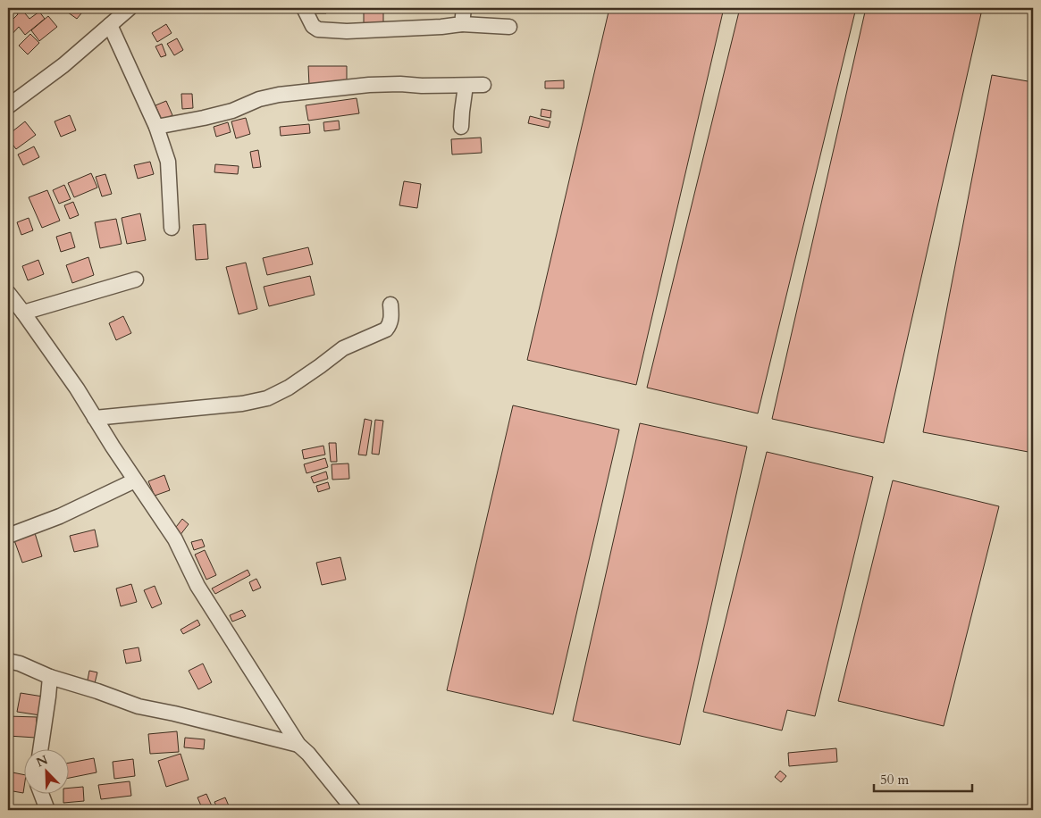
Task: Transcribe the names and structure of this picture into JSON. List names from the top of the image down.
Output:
{
  "scale_bar": "50 m",
  "north": "top left"
}
